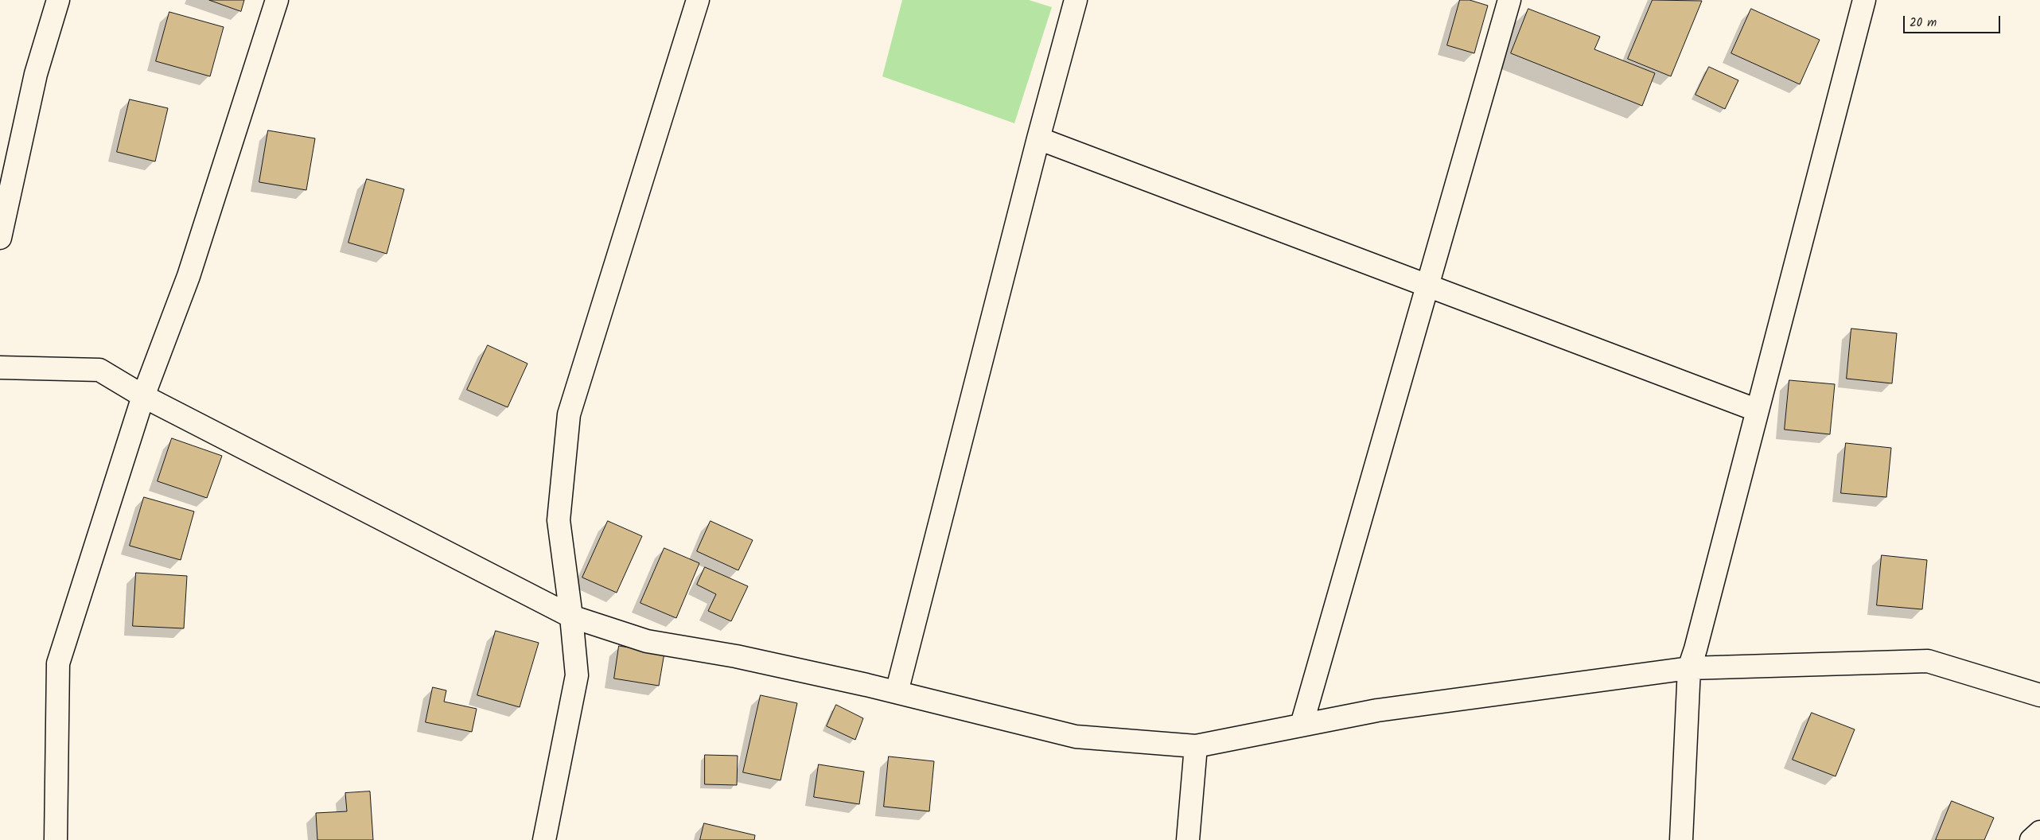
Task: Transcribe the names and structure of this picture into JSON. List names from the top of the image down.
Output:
{
  "scale_bar": "20 m"
}
